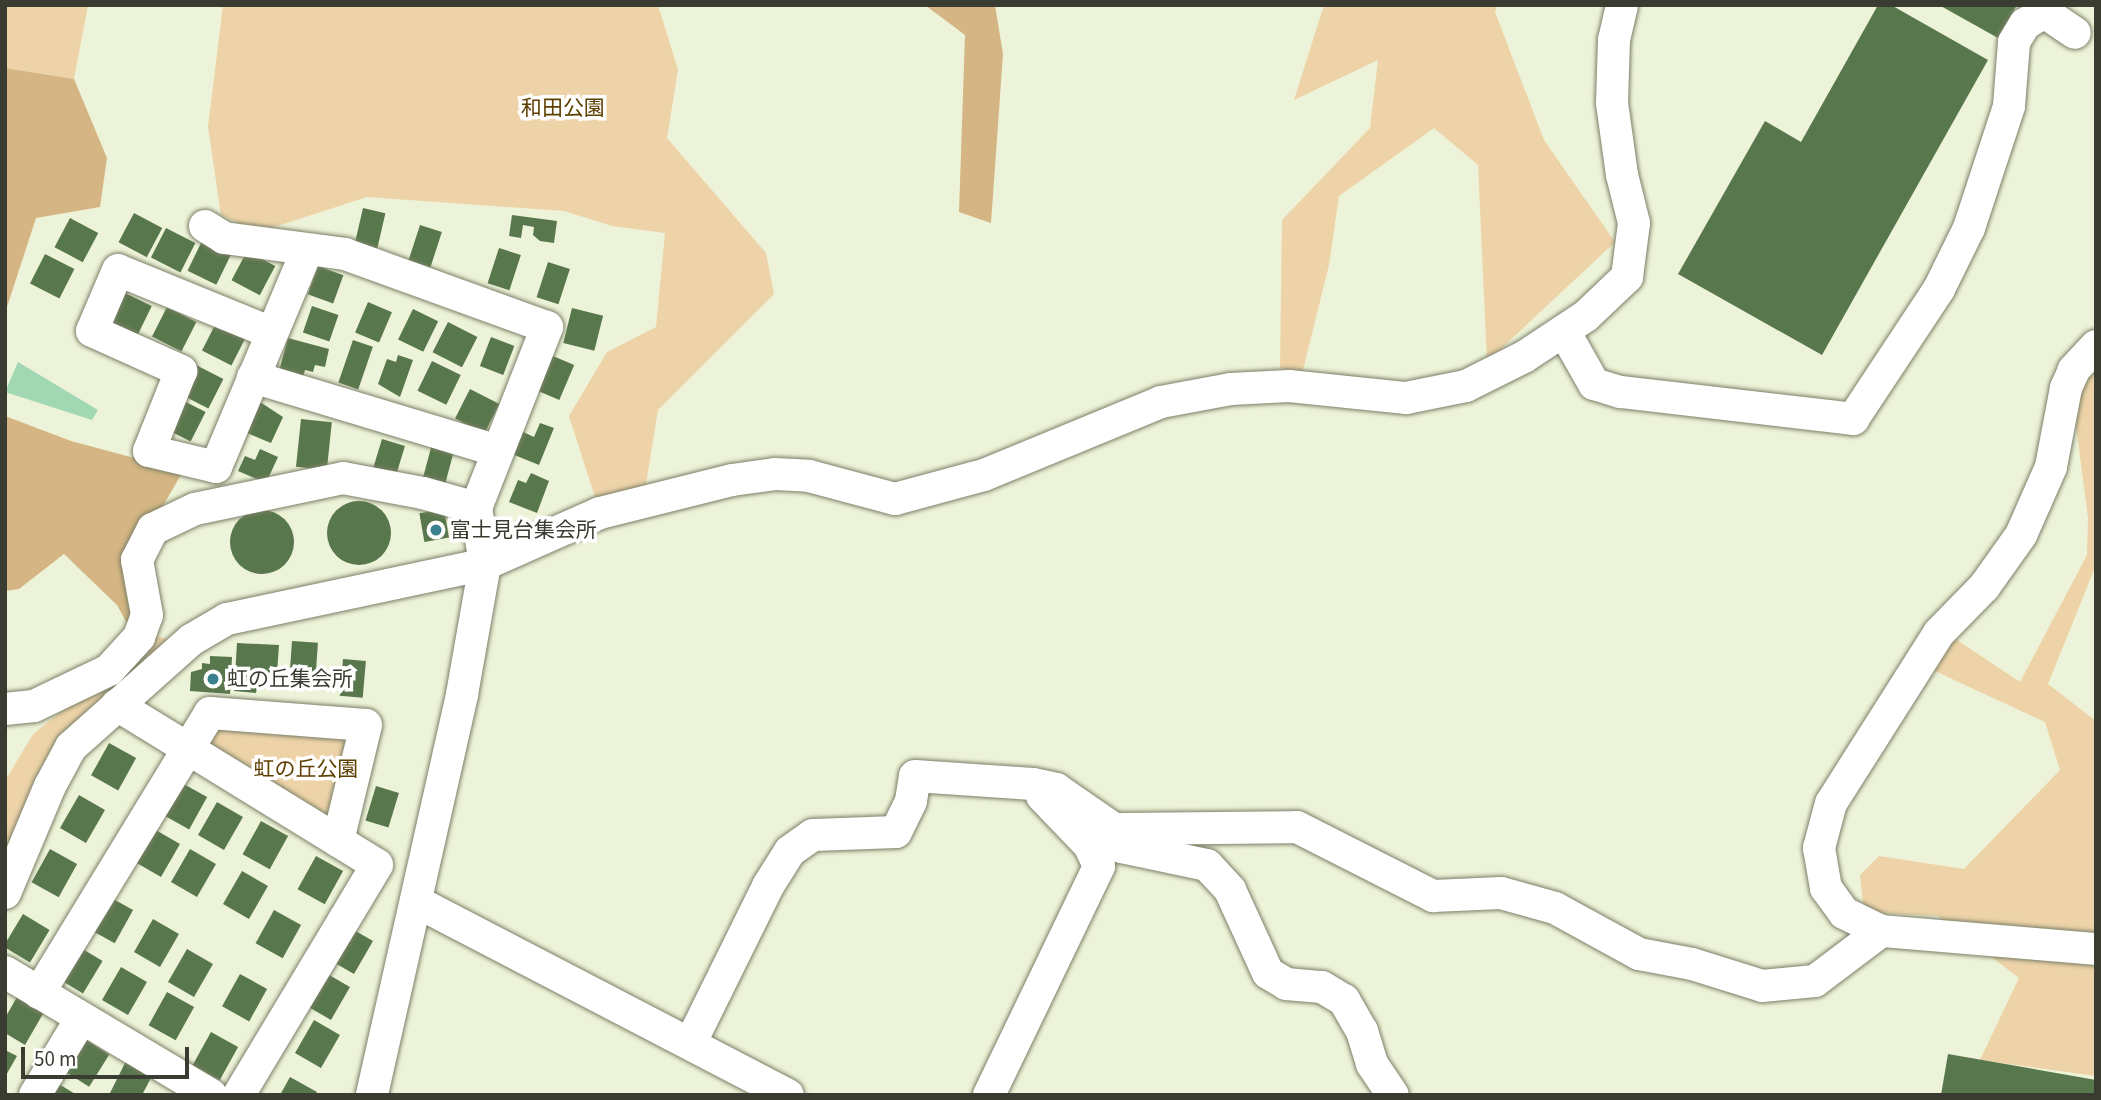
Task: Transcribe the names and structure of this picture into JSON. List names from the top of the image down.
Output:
{
  "parks": ["和田公園", "虹の丘公園"],
  "places": ["富士見台集会所", "虹の丘集会所"],
  "scale_bar": "50 m"
}
